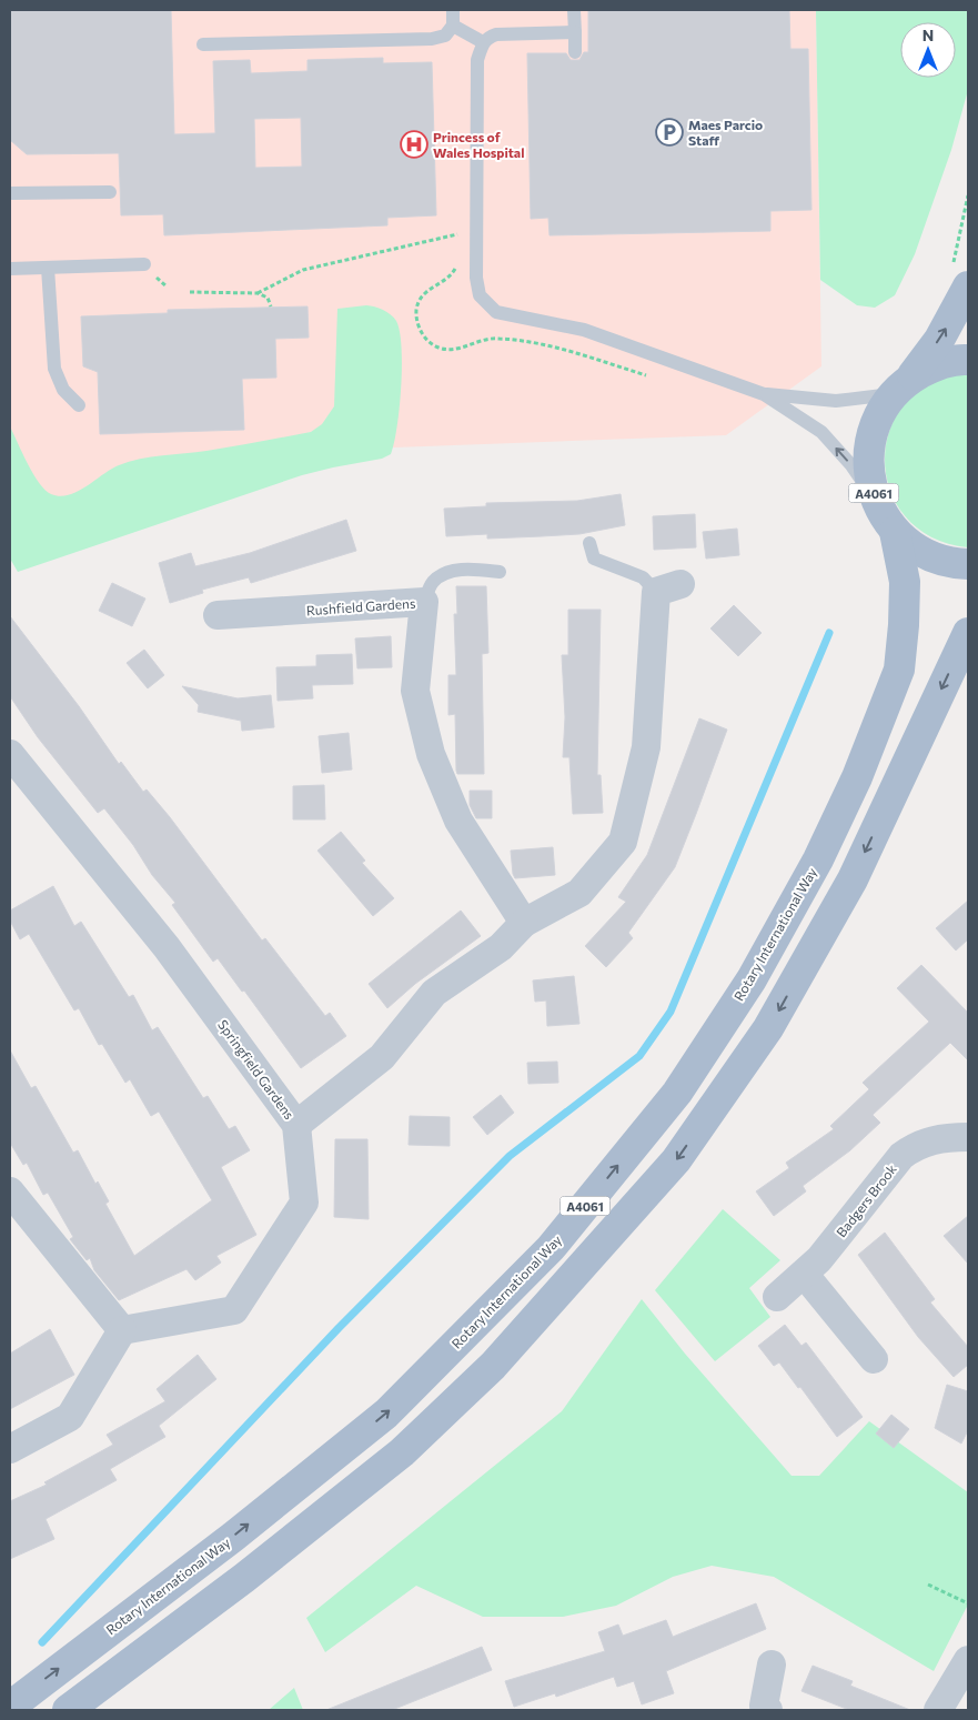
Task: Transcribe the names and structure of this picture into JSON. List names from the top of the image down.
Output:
{
  "streets": {
    "main road": ["A4061", "Rotary International Way"],
    "street": ["Rushfield Gardens", "Springfield Gardens", "Badgers Brook"]
  },
  "crossings": [
    ["A4061", "Rotary International Way"]
  ],
  "places": {
    "parking": ["Maes Parcio Staff"],
    "hospital": ["Princess of Wales Hospital"]
  },
  "north": "top"
}
